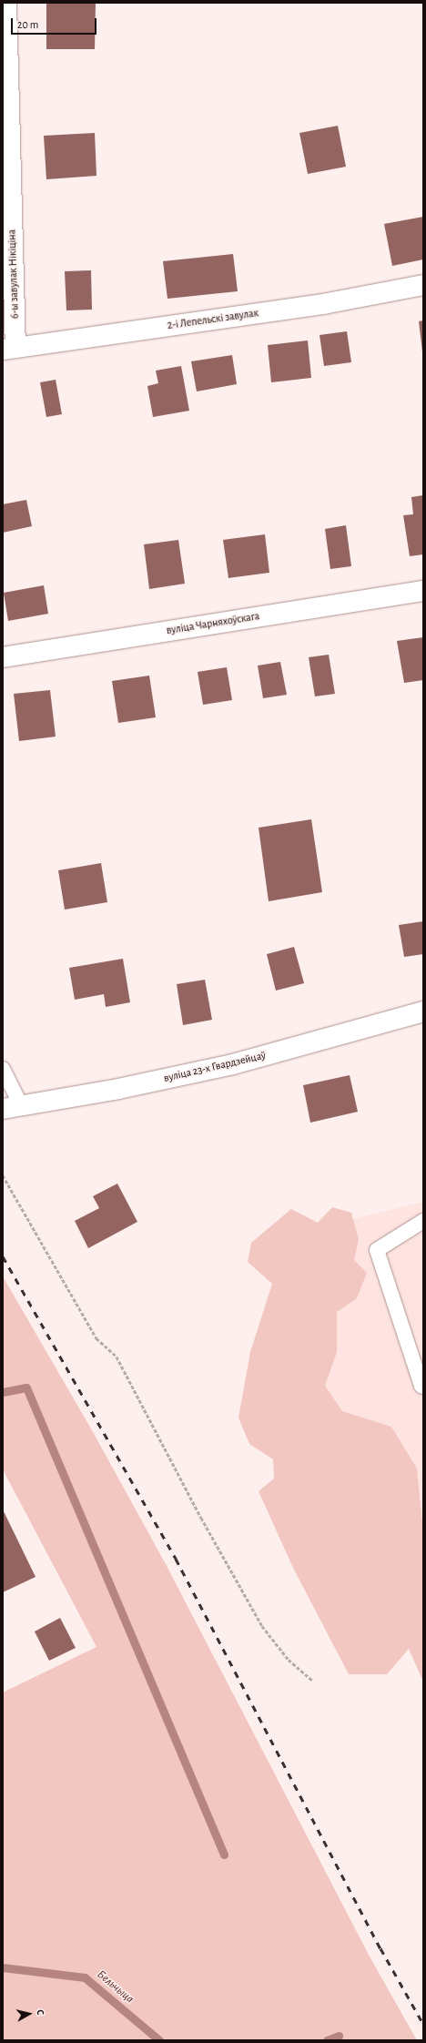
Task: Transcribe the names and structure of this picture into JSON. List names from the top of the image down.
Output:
{
  "streets": {
    "street": [
      "6-ы завулак Нікіціна",
      "2-і Лепельскі завулак",
      "вуліца Чарняхоўскага",
      "вуліца 23-х Гвардзейцаў"
    ]
  },
  "crossings": [
    ["6-ы завулак Нікіціна", "2-і Лепельскі завулак"]
  ],
  "water": ["Бельчыца"],
  "scale_bar": "20 m",
  "north": "right"
}
